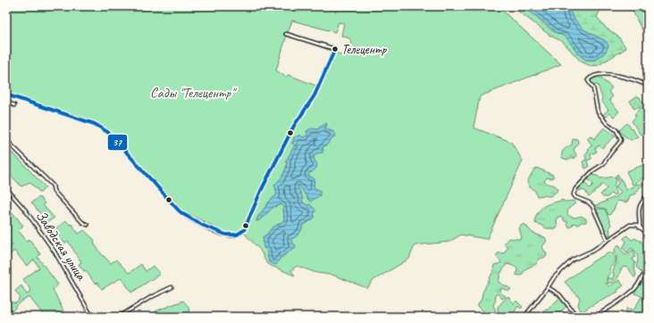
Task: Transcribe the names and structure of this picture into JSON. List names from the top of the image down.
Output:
{
  "streets": {
    "street": ["Заводская улица"]
  },
  "parks": ["Сады \"Телецентр\""],
  "places": ["Телецентр"],
  "lines": ["transit line 37"]
}
